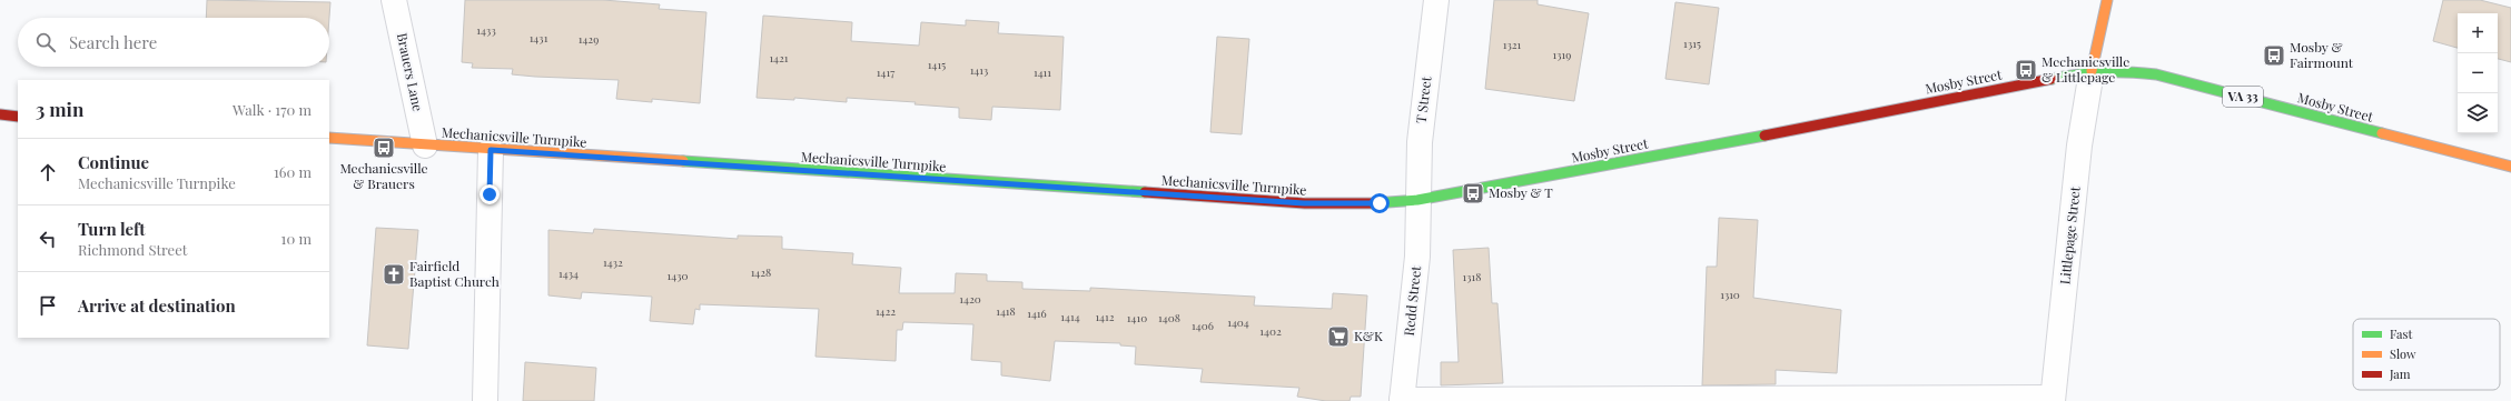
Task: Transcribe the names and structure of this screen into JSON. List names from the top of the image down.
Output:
{
  "streets": {
    "main road": ["Mosby Street", "VA 33", "Mechanicsville Turnpike"],
    "street": [
      "Brauers Lane",
      "T Street",
      "Littlepage Street",
      "Redd Street"
    ]
  },
  "crossings": [
    ["Brauers Lane", "Mechanicsville Turnpike"],
    ["Mosby Street", "T Street"],
    ["Mosby Street", "Mechanicsville Turnpike"],
    ["Mosby Street", "Littlepage Street"],
    ["Mosby Street", "Redd Street"],
    ["T Street", "Mechanicsville Turnpike"],
    ["T Street", "Redd Street"],
    ["Mechanicsville Turnpike", "Redd Street"]
  ],
  "places": {
    "bus stop": [
      "Mosby & Fairmount",
      "Mechanicsville & Littlepage",
      "Mechanicsville & Brauers",
      "Mosby & T"
    ],
    "church": ["Fairfield Baptist Church"],
    "supermarket": ["K&K"]
  },
  "house_numbers": [
    "1433",
    "1431",
    "1429",
    "1315",
    "1321",
    "1319",
    "1421",
    "1415",
    "1413",
    "1417",
    "1411",
    "1432",
    "1428",
    "1434",
    "1430",
    "1318",
    "1310",
    "1420",
    "1422",
    "1418",
    "1416",
    "1414",
    "1412",
    "1410",
    "1408",
    "1404",
    "1406",
    "1402"
  ],
  "legend": ["Fast", "Slow", "Jam"],
  "page": {
    "map_buttons": ["+", "−"],
    "search": "Search here",
    "heading": ["3 min", "Walk · 170 m"],
    "list": [
      ["Continue", "Mechanicsville Turnpike", "160 m"],
      ["Turn left", "Richmond Street", "10 m"],
      "Arrive at destination"
    ]
  }
}
